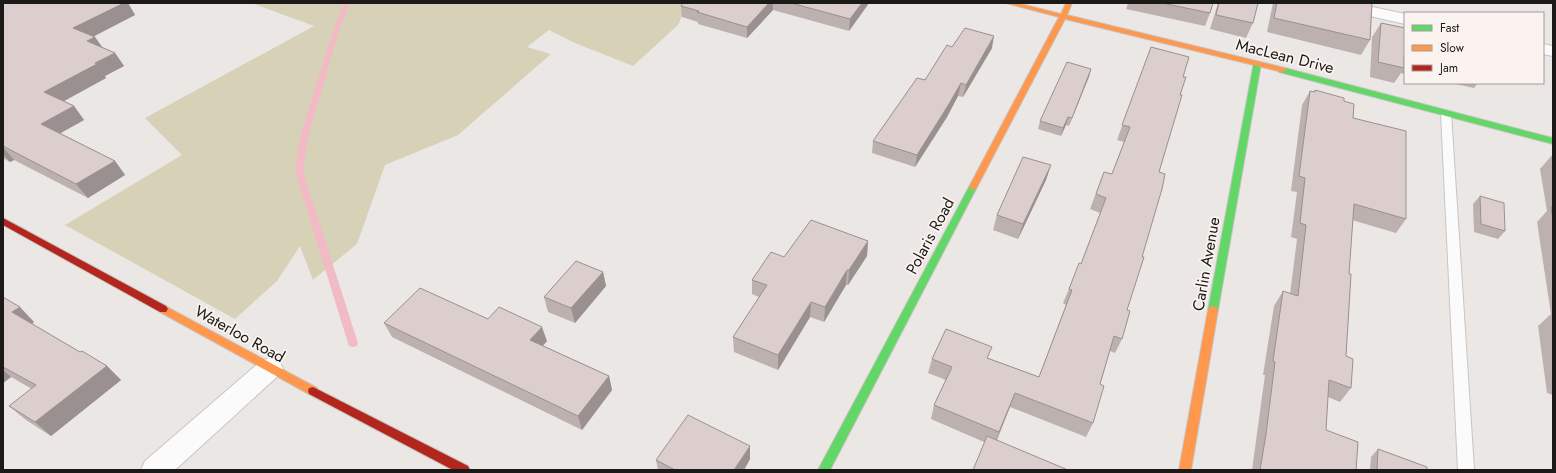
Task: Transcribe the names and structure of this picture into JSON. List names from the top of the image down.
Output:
{
  "streets": {
    "street": [
      "MacLean Drive",
      "Polaris Road",
      "Carlin Avenue",
      "Waterloo Road"
    ]
  },
  "crossings": [
    ["MacLean Drive", "Polaris Road"],
    ["MacLean Drive", "Carlin Avenue"]
  ],
  "legend": ["Fast", "Slow", "Jam"]
}
